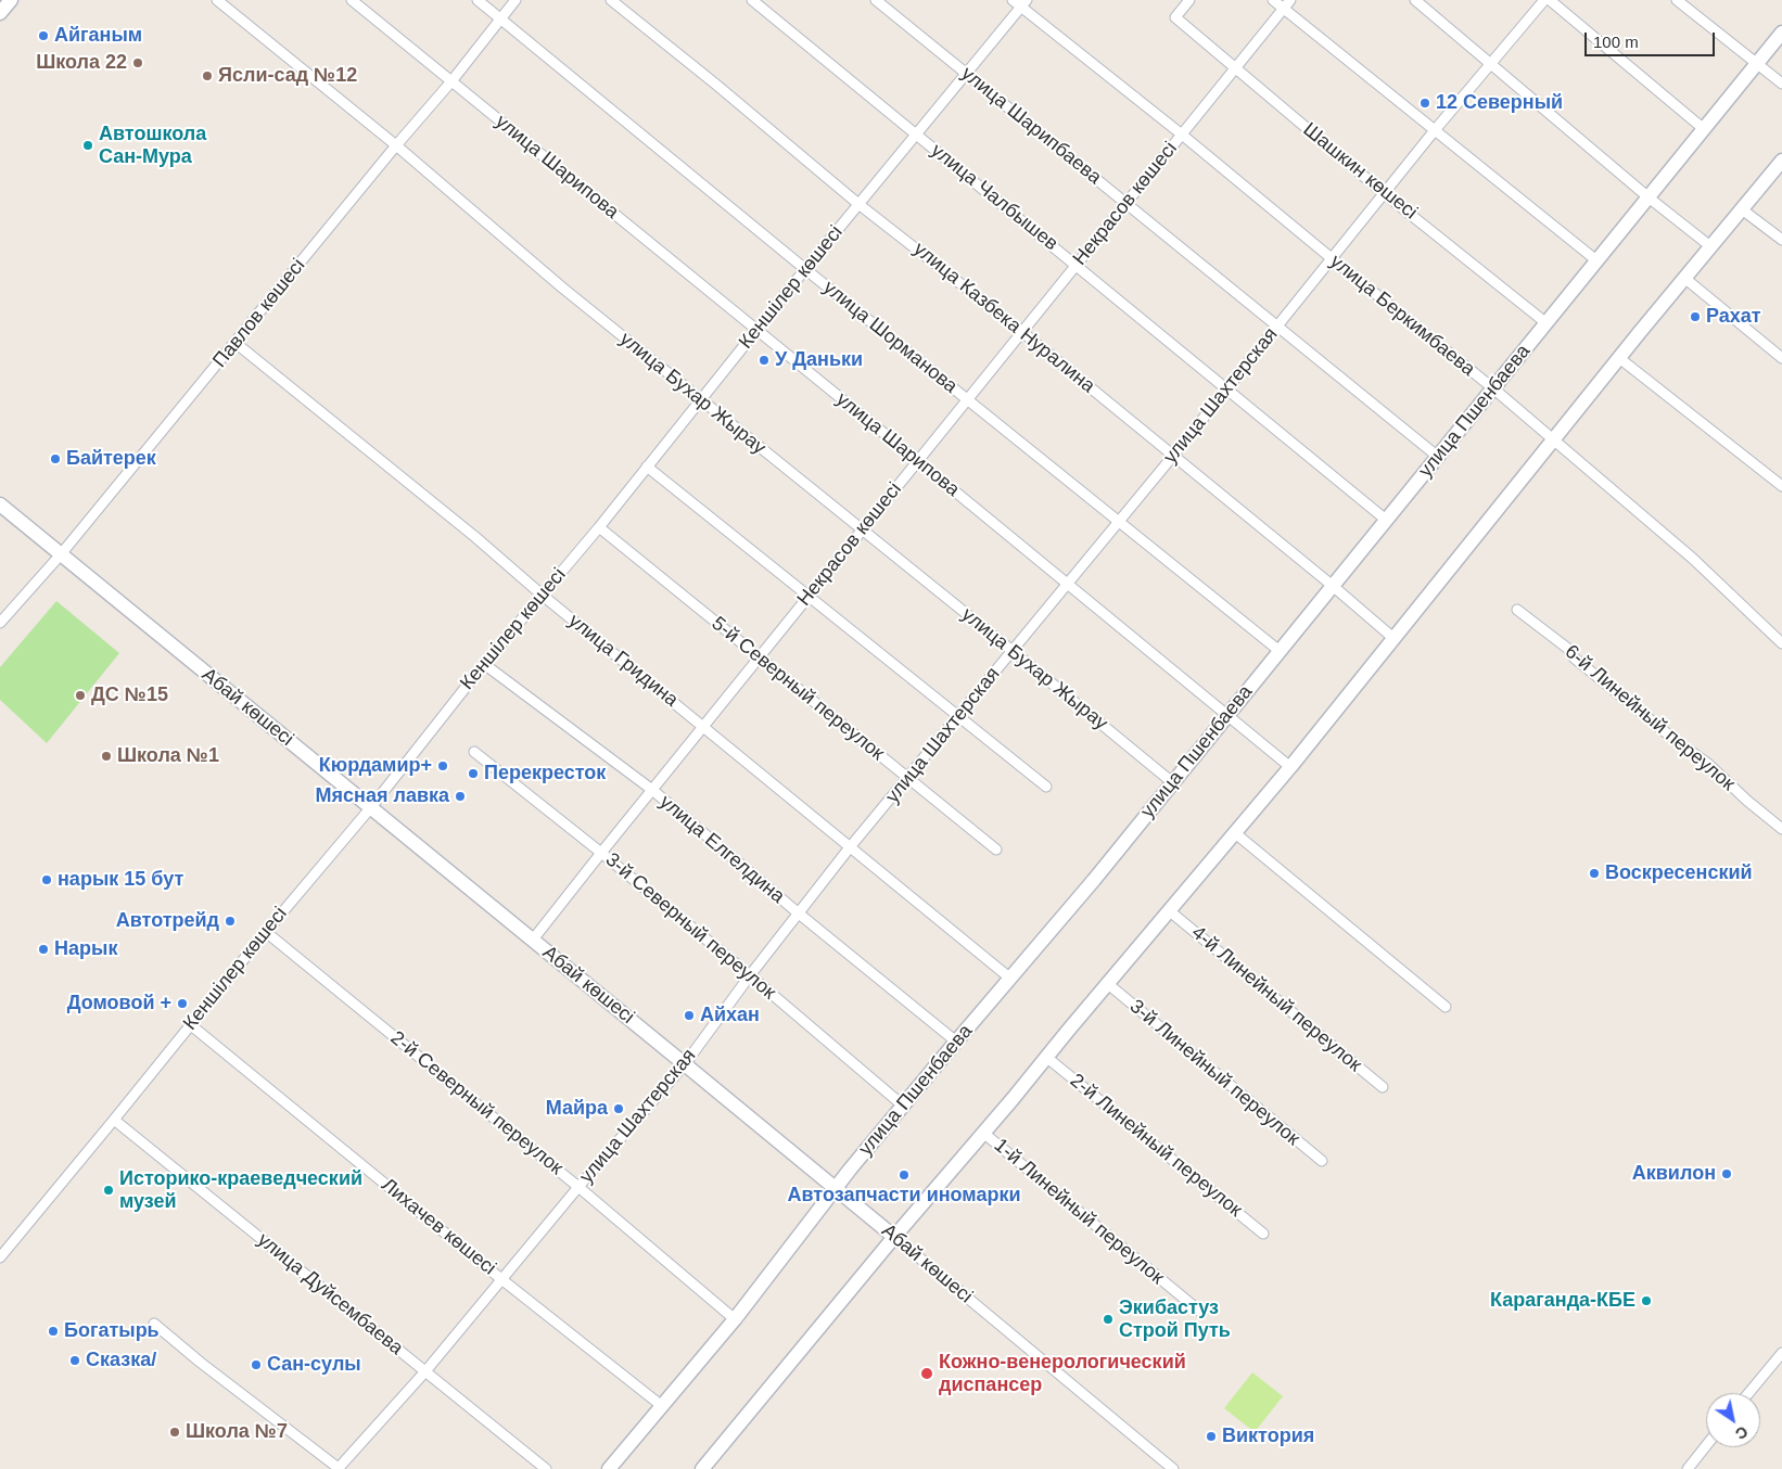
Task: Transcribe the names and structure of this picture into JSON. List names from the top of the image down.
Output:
{
  "streets": {
    "street": [
      "улица Шарипбаева",
      "улица Шарипова",
      "Шашкин көшесі",
      "улица Чалбышев",
      "Некрасов көшесі",
      "Кеншілер көшесі",
      "Павлов көшесі",
      "улица Беркимбаева",
      "улица Казбека Нуралина",
      "улица Шорманова",
      "улица Бухар Жырау",
      "улица Шахтерская",
      "улица Пшенбаева",
      "улица Гридина",
      "5-й Северный переулок",
      "Абай көшесі",
      "6-й Линейный переулок",
      "улица Елгелдина",
      "3-й Северный переулок",
      "4-й Линейный переулок",
      "3-й Линейный переулок",
      "2-й Северный переулок",
      "2-й Линейный переулок",
      "1-й Линейный переулок",
      "Лихачев көшесі",
      "улица Дуйсембаева"
    ]
  },
  "crossings": [
    ["улица Шарипбаева", "Некрасов көшесі"],
    ["улица Шарипбаева", "Кеншілер көшесі"],
    ["улица Шарипбаева", "улица Шахтерская"],
    ["улица Шарипбаева", "улица Пшенбаева"],
    ["улица Шарипова", "Некрасов көшесі"],
    ["улица Шарипова", "Кеншілер көшесі"],
    ["улица Шарипова", "Павлов көшесі"],
    ["улица Шарипова", "улица Шахтерская"],
    ["улица Шарипова", "улица Пшенбаева"],
    ["Шашкин көшесі", "Некрасов көшесі"],
    ["Шашкин көшесі", "улица Шахтерская"],
    ["Шашкин көшесі", "улица Пшенбаева"],
    ["улица Чалбышев", "Некрасов көшесі"],
    ["улица Чалбышев", "Кеншілер көшесі"],
    ["улица Чалбышев", "улица Шахтерская"],
    ["улица Чалбышев", "улица Пшенбаева"],
    ["Некрасов көшесі", "улица Беркимбаева"],
    ["Некрасов көшесі", "улица Казбека Нуралина"],
    ["Некрасов көшесі", "улица Шорманова"],
    ["Некрасов көшесі", "улица Бухар Жырау"],
    ["Некрасов көшесі", "улица Гридина"],
    ["Некрасов көшесі", "5-й Северный переулок"],
    ["Некрасов көшесі", "Абай көшесі"],
    ["Некрасов көшесі", "улица Елгелдина"],
    ["Некрасов көшесі", "3-й Северный переулок"],
    ["Кеншілер көшесі", "улица Беркимбаева"],
    ["Кеншілер көшесі", "улица Казбека Нуралина"],
    ["Кеншілер көшесі", "улица Шорманова"],
    ["Кеншілер көшесі", "улица Бухар Жырау"],
    ["Кеншілер көшесі", "улица Гридина"],
    ["Кеншілер көшесі", "5-й Северный переулок"],
    ["Кеншілер көшесі", "Абай көшесі"],
    ["Кеншілер көшесі", "улица Елгелдина"],
    ["Кеншілер көшесі", "2-й Северный переулок"],
    ["Кеншілер көшесі", "Лихачев көшесі"],
    ["Кеншілер көшесі", "улица Дуйсембаева"],
    ["Павлов көшесі", "улица Шорманова"],
    ["Павлов көшесі", "улица Бухар Жырау"],
    ["Павлов көшесі", "улица Гридина"],
    ["Павлов көшесі", "Абай көшесі"],
    ["улица Беркимбаева", "улица Шахтерская"],
    ["улица Беркимбаева", "улица Пшенбаева"],
    ["улица Казбека Нуралина", "улица Шахтерская"],
    ["улица Казбека Нуралина", "улица Пшенбаева"],
    ["улица Шорманова", "улица Шахтерская"],
    ["улица Шорманова", "улица Пшенбаева"],
    ["улица Бухар Жырау", "улица Шахтерская"],
    ["улица Бухар Жырау", "улица Пшенбаева"],
    ["улица Шахтерская", "улица Гридина"],
    ["улица Шахтерская", "5-й Северный переулок"],
    ["улица Шахтерская", "Абай көшесі"],
    ["улица Шахтерская", "улица Елгелдина"],
    ["улица Шахтерская", "3-й Северный переулок"],
    ["улица Шахтерская", "2-й Северный переулок"],
    ["улица Шахтерская", "Лихачев көшесі"],
    ["улица Шахтерская", "улица Дуйсембаева"],
    ["улица Пшенбаева", "улица Гридина"],
    ["улица Пшенбаева", "Абай көшесі"],
    ["улица Пшенбаева", "улица Елгелдина"],
    ["улица Пшенбаева", "3-й Северный переулок"],
    ["улица Пшенбаева", "2-й Северный переулок"],
    ["улица Пшенбаева", "Лихачев көшесі"]
  ],
  "places": [
    "Айганым",
    "Школа 22",
    "Ясли-сад №12",
    "12 Северный",
    "Автошкола Сан-Мура",
    "Рахат",
    "У Даньки",
    "Байтерек",
    "ДС №15",
    "Школа №1",
    "Кюрдамир+",
    "Перекресток",
    "Мясная лавка",
    "Воскресенский",
    "нарык 15 бут",
    "Автотрейд",
    "Нарык",
    "Домовой +",
    "Айхан",
    "Майра",
    "Аквилон",
    "Автозапчасти иномарки",
    "Историко-краеведческий музей",
    "Караганда-КБЕ",
    "Экибастуз Строй Путь",
    "Богатырь",
    "Сказка/",
    "Сан-сулы",
    "Кожно-венерологический диспансер",
    "Школа №7",
    "Виктория"
  ],
  "scale_bar": "100 m",
  "north": "bottom right"
}
